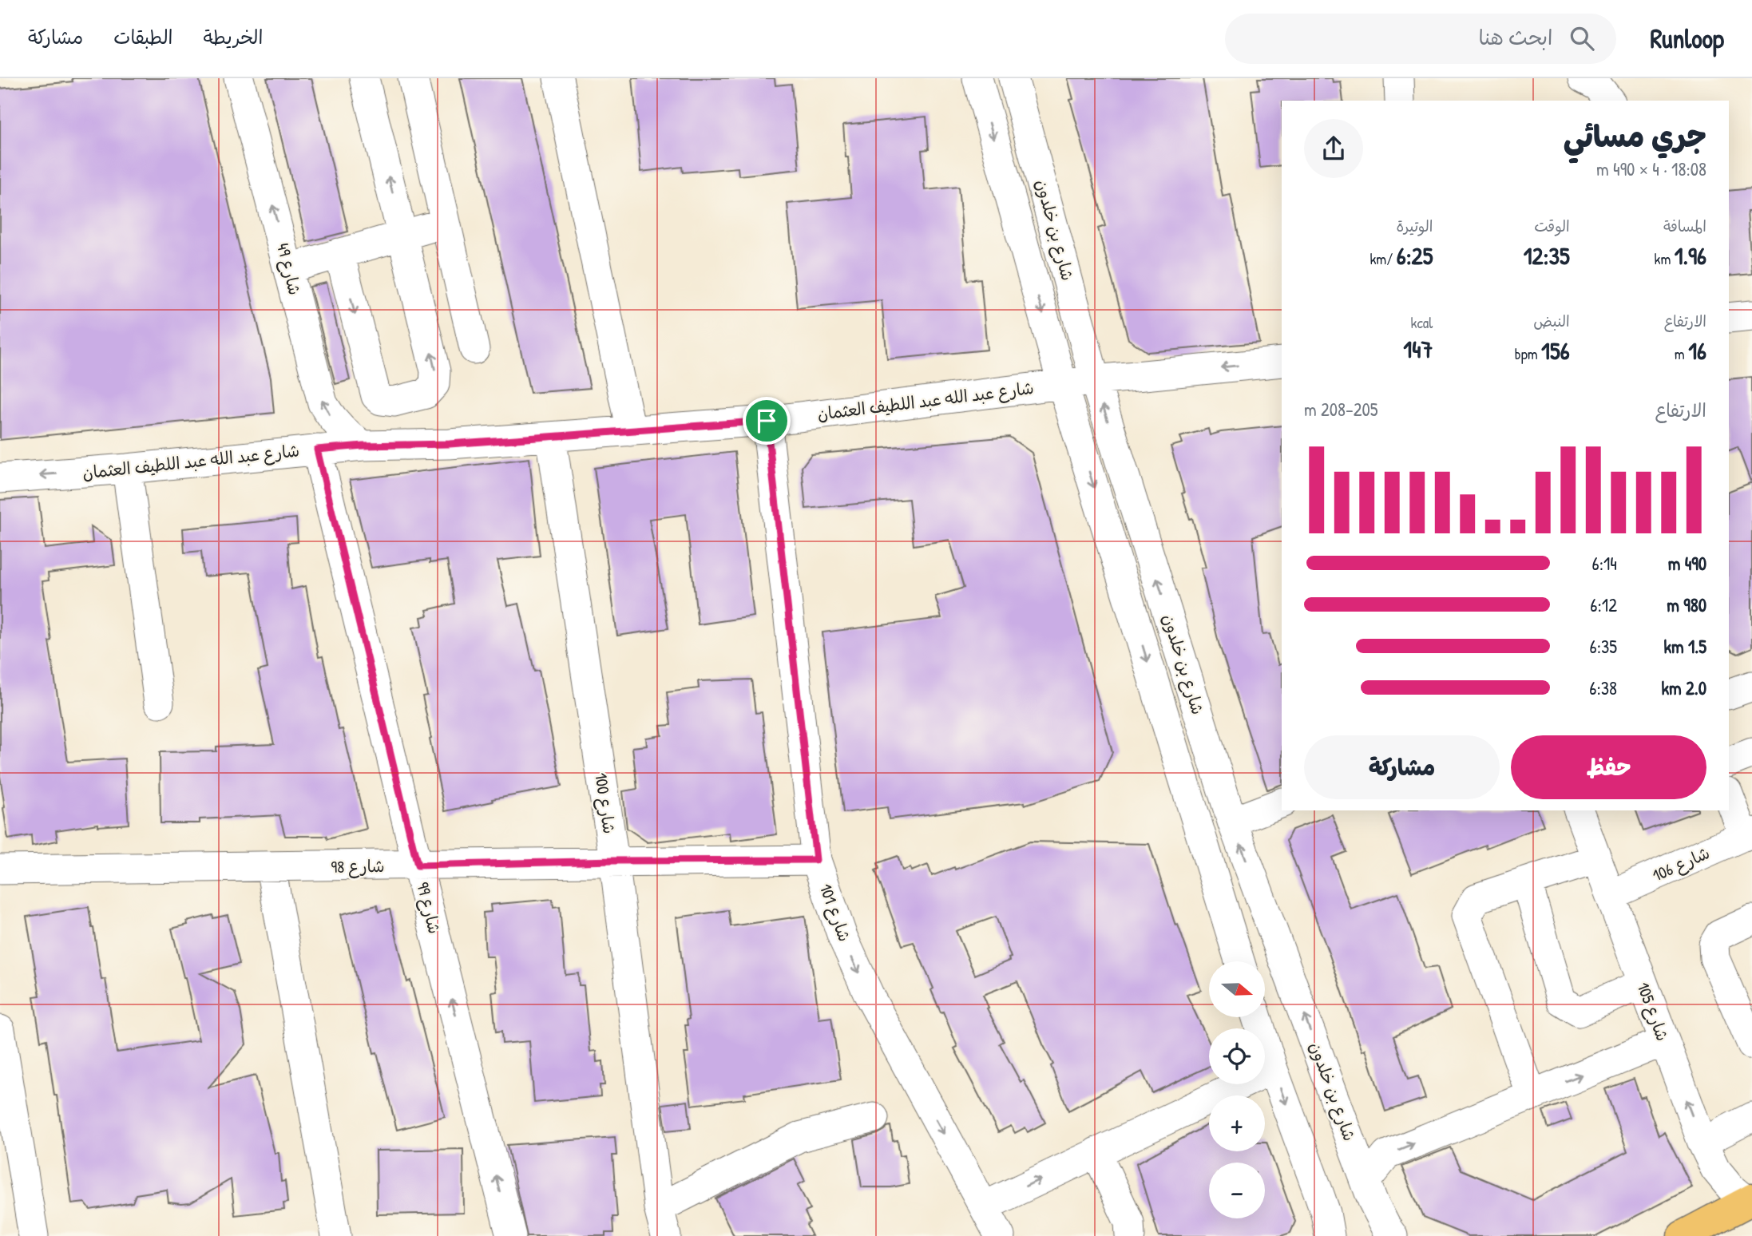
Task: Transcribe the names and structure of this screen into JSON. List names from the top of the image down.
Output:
{
  "streets": {
    "street": [
      "شارع بن خلدون",
      "شارع 49",
      "شارع عبد الله عبد اللطيف العثمان",
      "شارع 100",
      "شارع 106",
      "شارع 98",
      "شارع 99",
      "شارع 101",
      "شارع 105"
    ]
  },
  "crossings": [
    ["شارع بن خلدون", "شارع عبد الله عبد اللطيف العثمان"],
    ["شارع 49", "شارع عبد الله عبد اللطيف العثمان"],
    ["شارع عبد الله عبد اللطيف العثمان", "شارع 100"],
    ["شارع عبد الله عبد اللطيف العثمان", "شارع 99"],
    ["شارع عبد الله عبد اللطيف العثمان", "شارع 101"],
    ["شارع 100", "شارع 98"],
    ["شارع 106", "شارع 105"],
    ["شارع 98", "شارع 99"],
    ["شارع 98", "شارع 101"]
  ],
  "one_way": ["شارع 101"],
  "north": "right",
  "page": {
    "header": "Runloop",
    "search": "ابحث هنا",
    "nav": ["الخريطة", "الطبقات", "مشاركة"],
    "heading": ["جري مسائي", "18:08 · 4 × 490 m"],
    "stats": [
      ["المسافة", "1.96 km"],
      ["الوقت", "12:35"],
      ["الوتيرة", "6:25 /km"],
      ["الارتفاع", "16 m"],
      ["النبض", "156 bpm"],
      ["kcal", "147"]
    ],
    "chart": ["الارتفاع", "205–208 m"],
    "list": [
      {
        "name": "490 m",
        "note": "6:14"
      },
      {
        "name": "980 m",
        "note": "6:12"
      },
      {
        "name": "1.5 km",
        "note": "6:35"
      },
      {
        "name": "2.0 km",
        "note": "6:38"
      }
    ],
    "buttons": ["حفظ", "مشاركة"],
    "map_buttons": ["+", "−"]
  }
}
